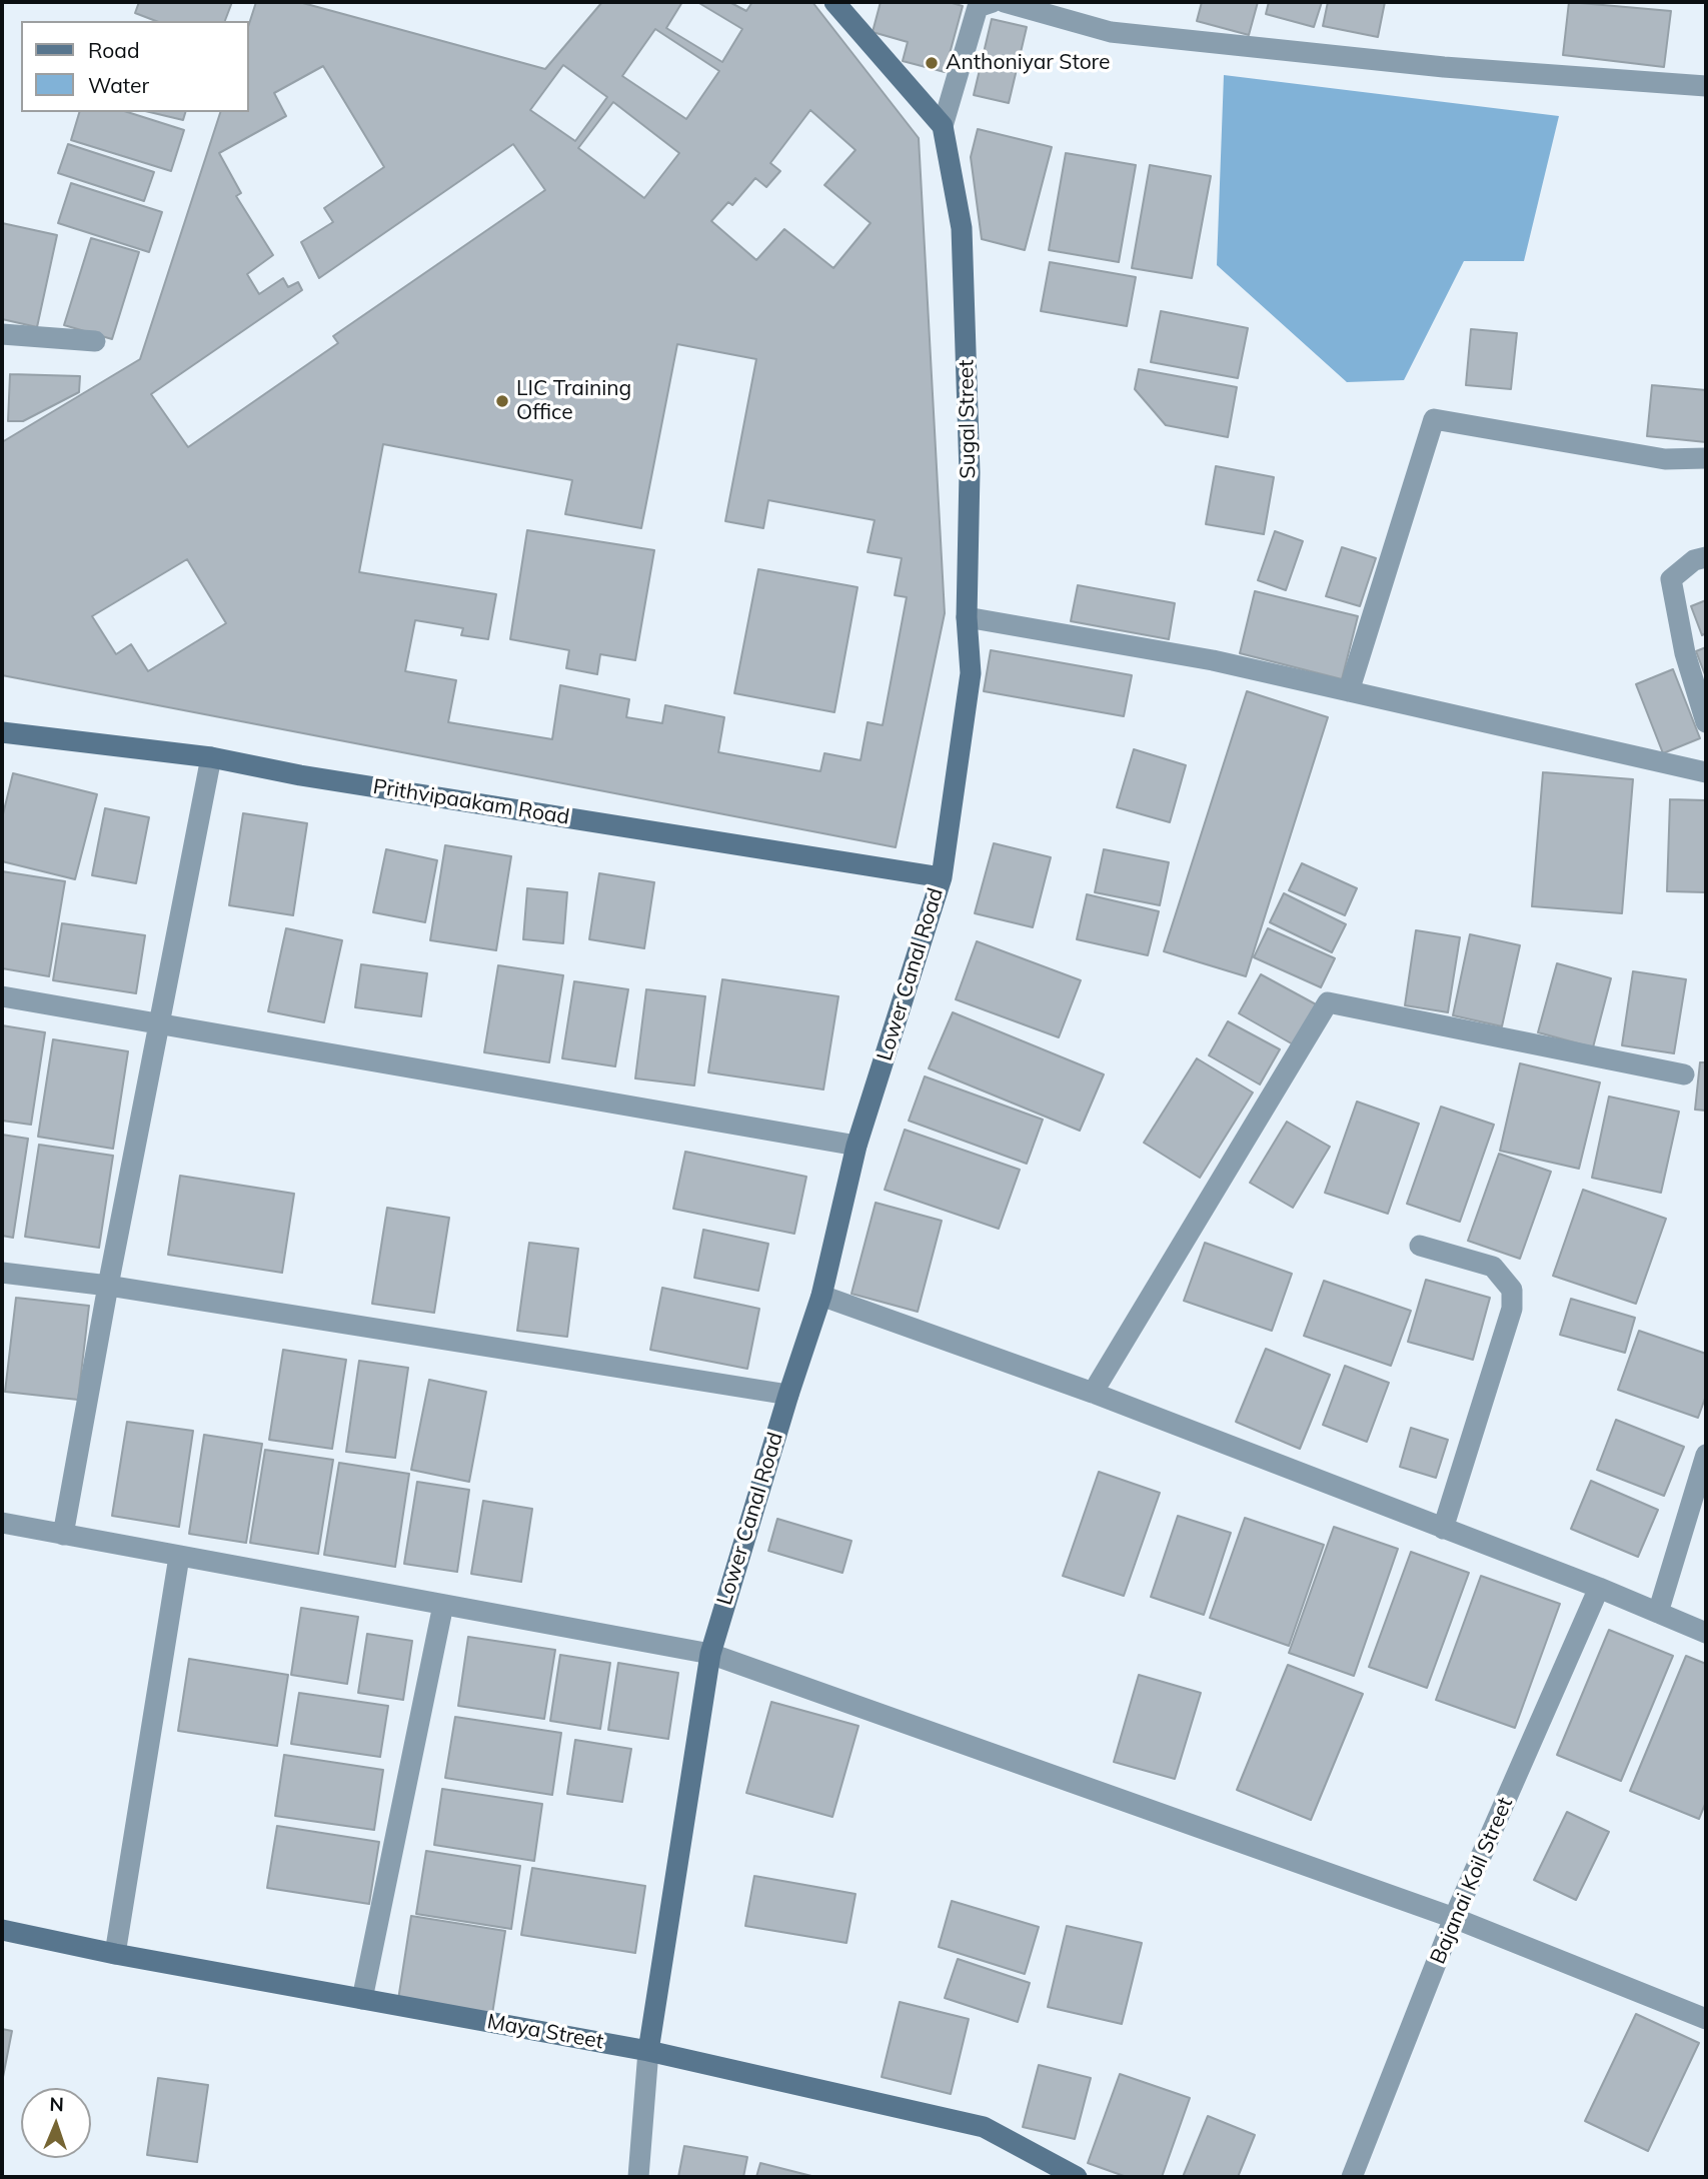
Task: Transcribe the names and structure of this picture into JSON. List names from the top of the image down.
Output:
{
  "streets": {
    "street": [
      "Sugal Street",
      "Prithvipaakam Road",
      "Lower Canal Road",
      "Bajanai Koil Street",
      "Maya Street"
    ]
  },
  "crossings": [
    ["Sugal Street", "Prithvipaakam Road"],
    ["Sugal Street", "Lower Canal Road"],
    ["Prithvipaakam Road", "Lower Canal Road"],
    ["Lower Canal Road", "Maya Street"]
  ],
  "places": ["Anthoniyar Store", "LIC Training Office"],
  "legend": ["Road", "Water"],
  "north": "top"
}
